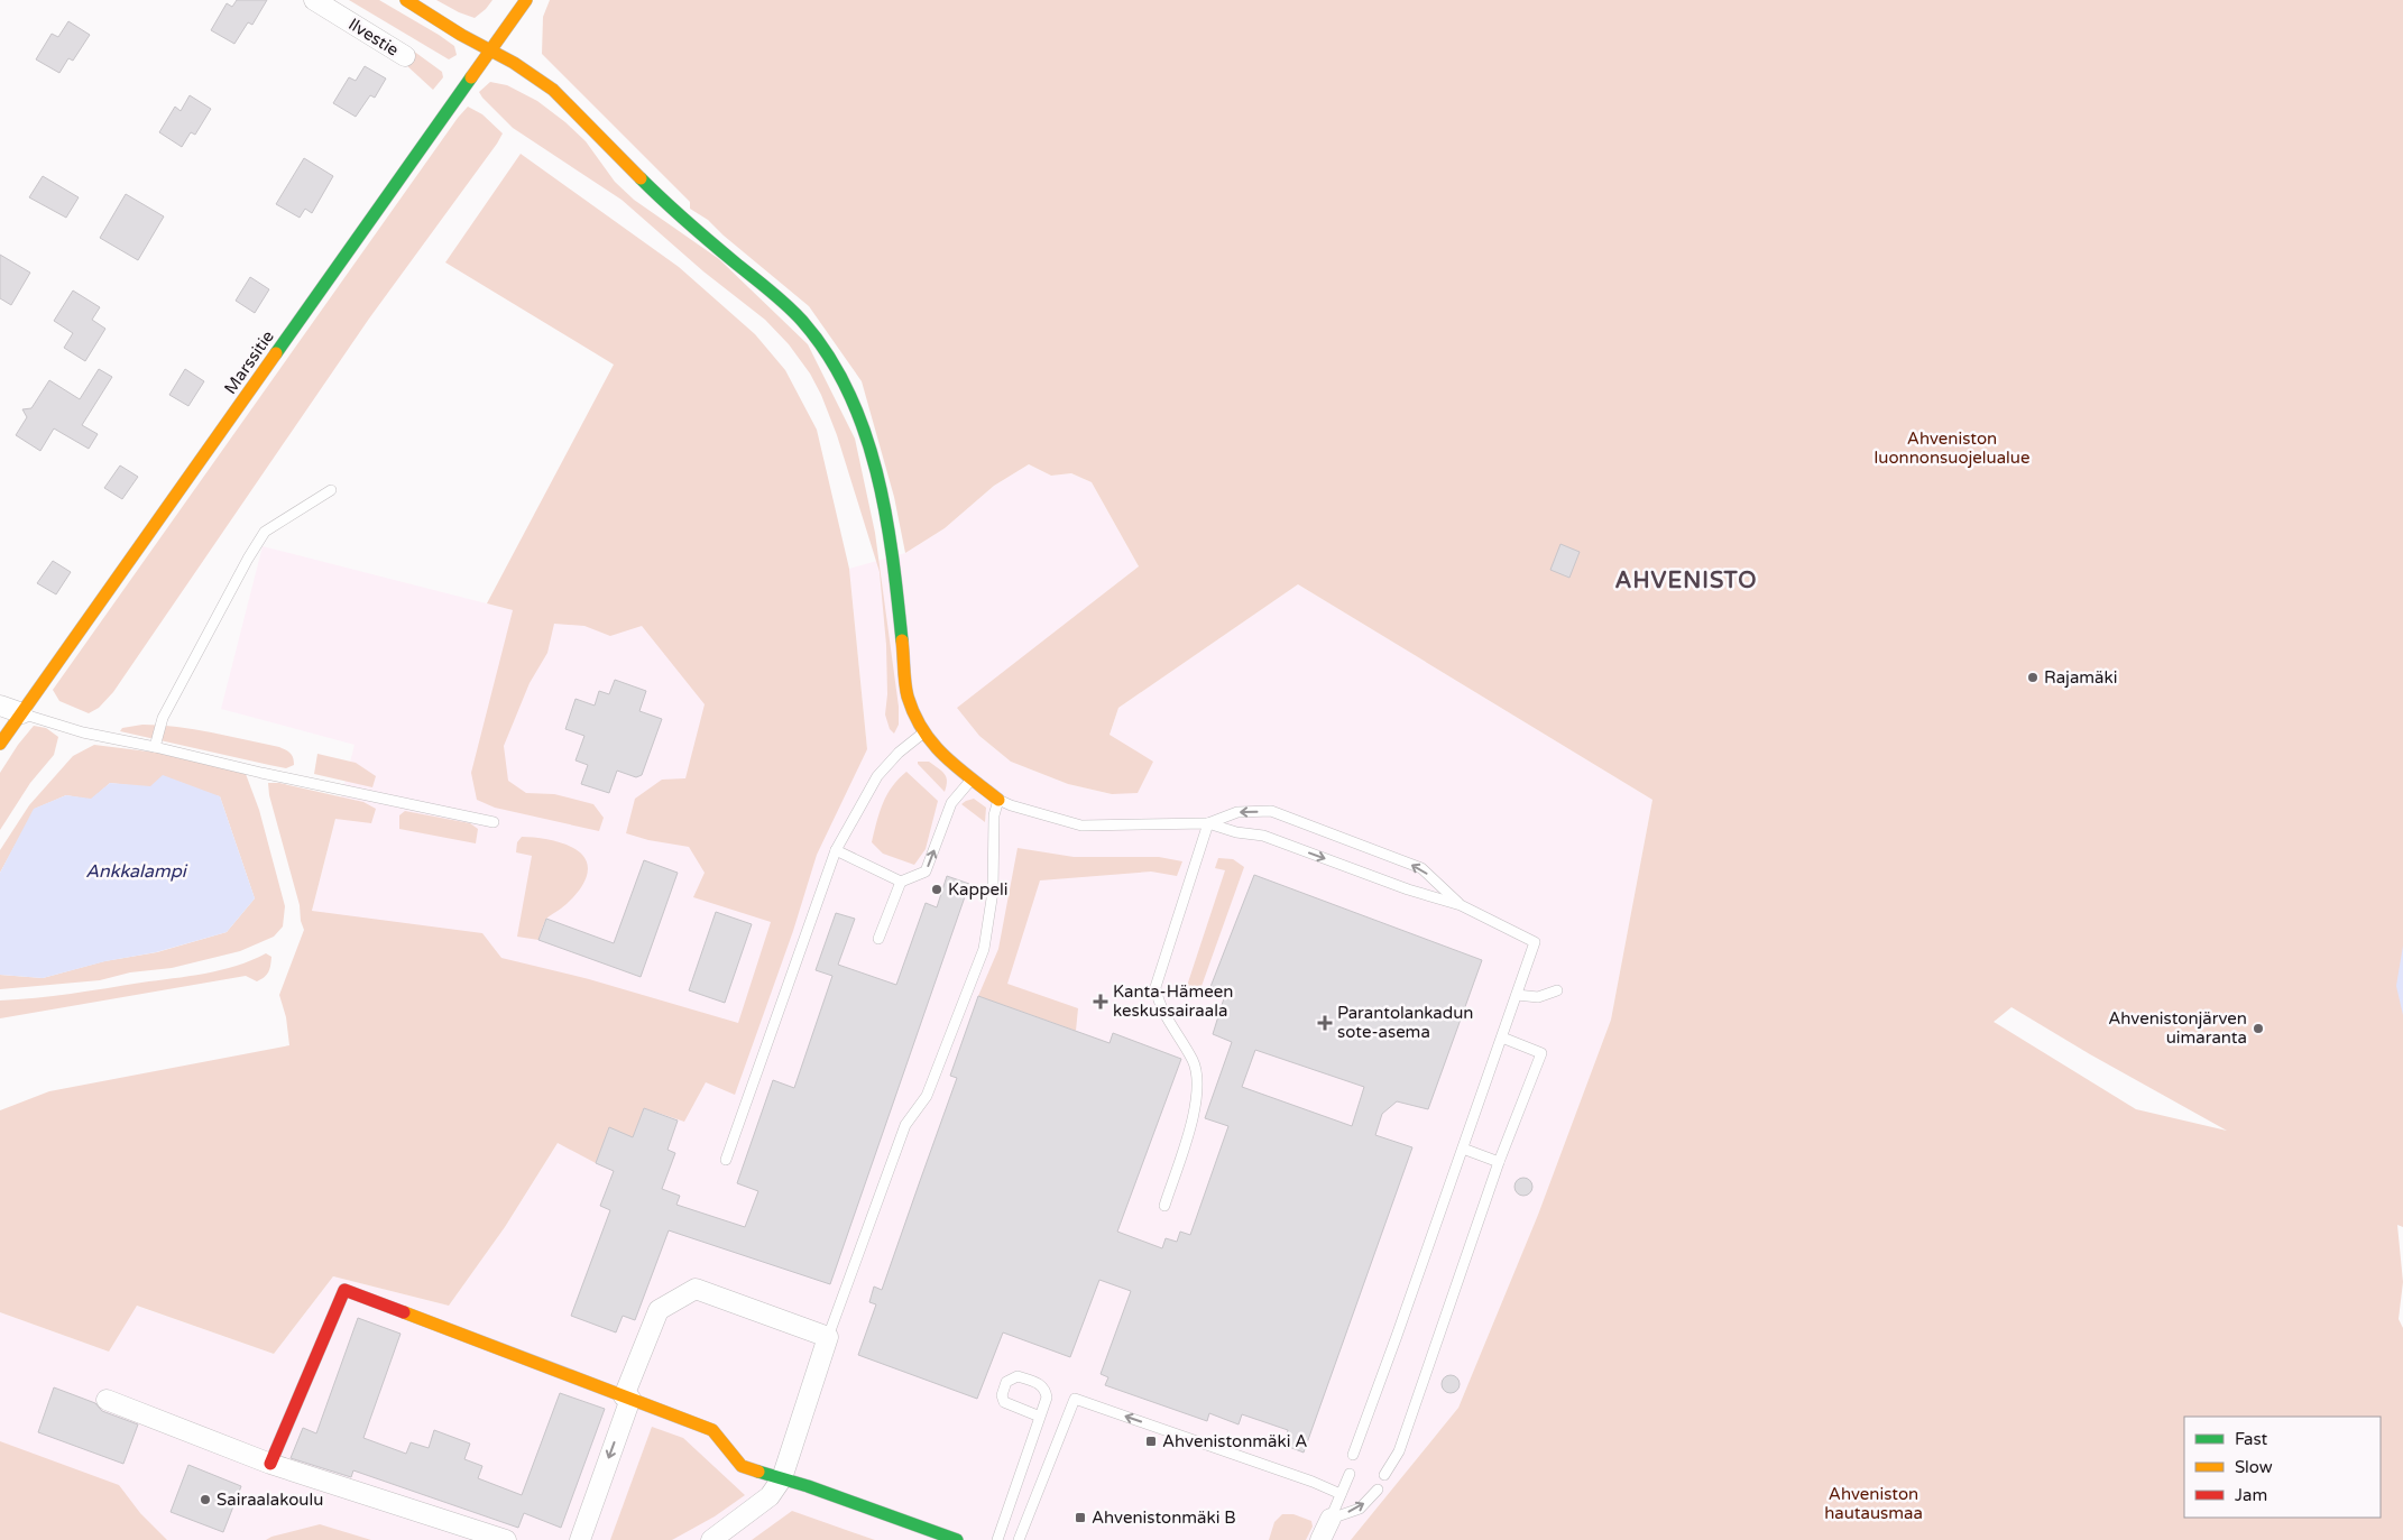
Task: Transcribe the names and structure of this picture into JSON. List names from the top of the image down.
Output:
{
  "streets": {
    "street": ["Ilvestie", "Marssitie"]
  },
  "districts": ["AHVENISTO"],
  "water": ["Ankkalampi"],
  "parks": ["Ahveniston luonnonsuojelualue", "Ahveniston hautausmaa"],
  "places": {
    "other": [
      "Rajamäki",
      "Kappeli",
      "Ahvenistonjärven uimaranta",
      "Sairaalakoulu"
    ],
    "health": ["Kanta-Hämeen keskussairaala", "Parantolankadun sote-asema"],
    "transit": ["Ahvenistonmäki A", "Ahvenistonmäki B"]
  },
  "legend": ["Fast", "Slow", "Jam"]
}
